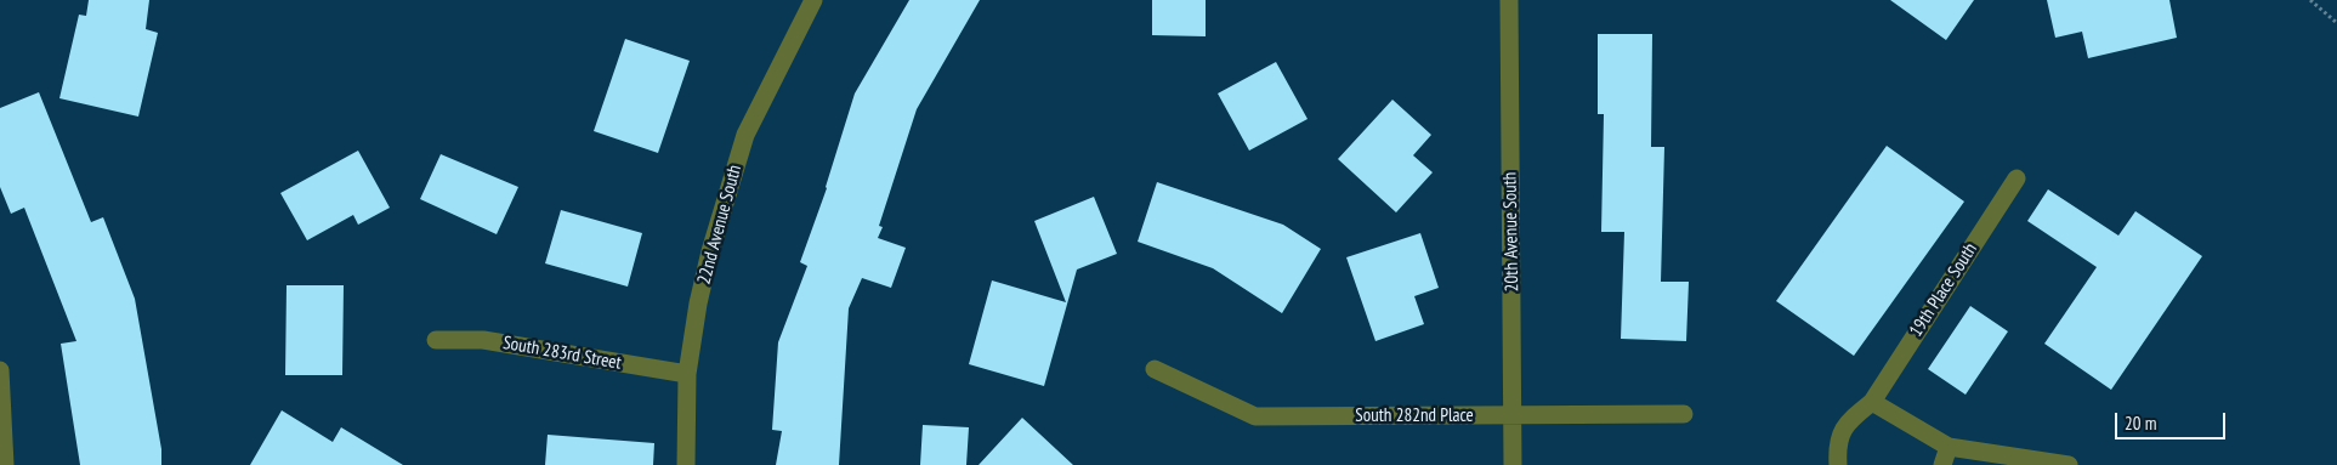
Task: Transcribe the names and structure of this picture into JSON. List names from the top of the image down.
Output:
{
  "streets": {
    "street": [
      "22nd Avenue South",
      "20th Avenue South",
      "19th Place South",
      "South 283rd Street",
      "South 282nd Place"
    ]
  },
  "crossings": [
    ["22nd Avenue South", "South 283rd Street"],
    ["20th Avenue South", "South 282nd Place"]
  ],
  "scale_bar": "20 m"
}
